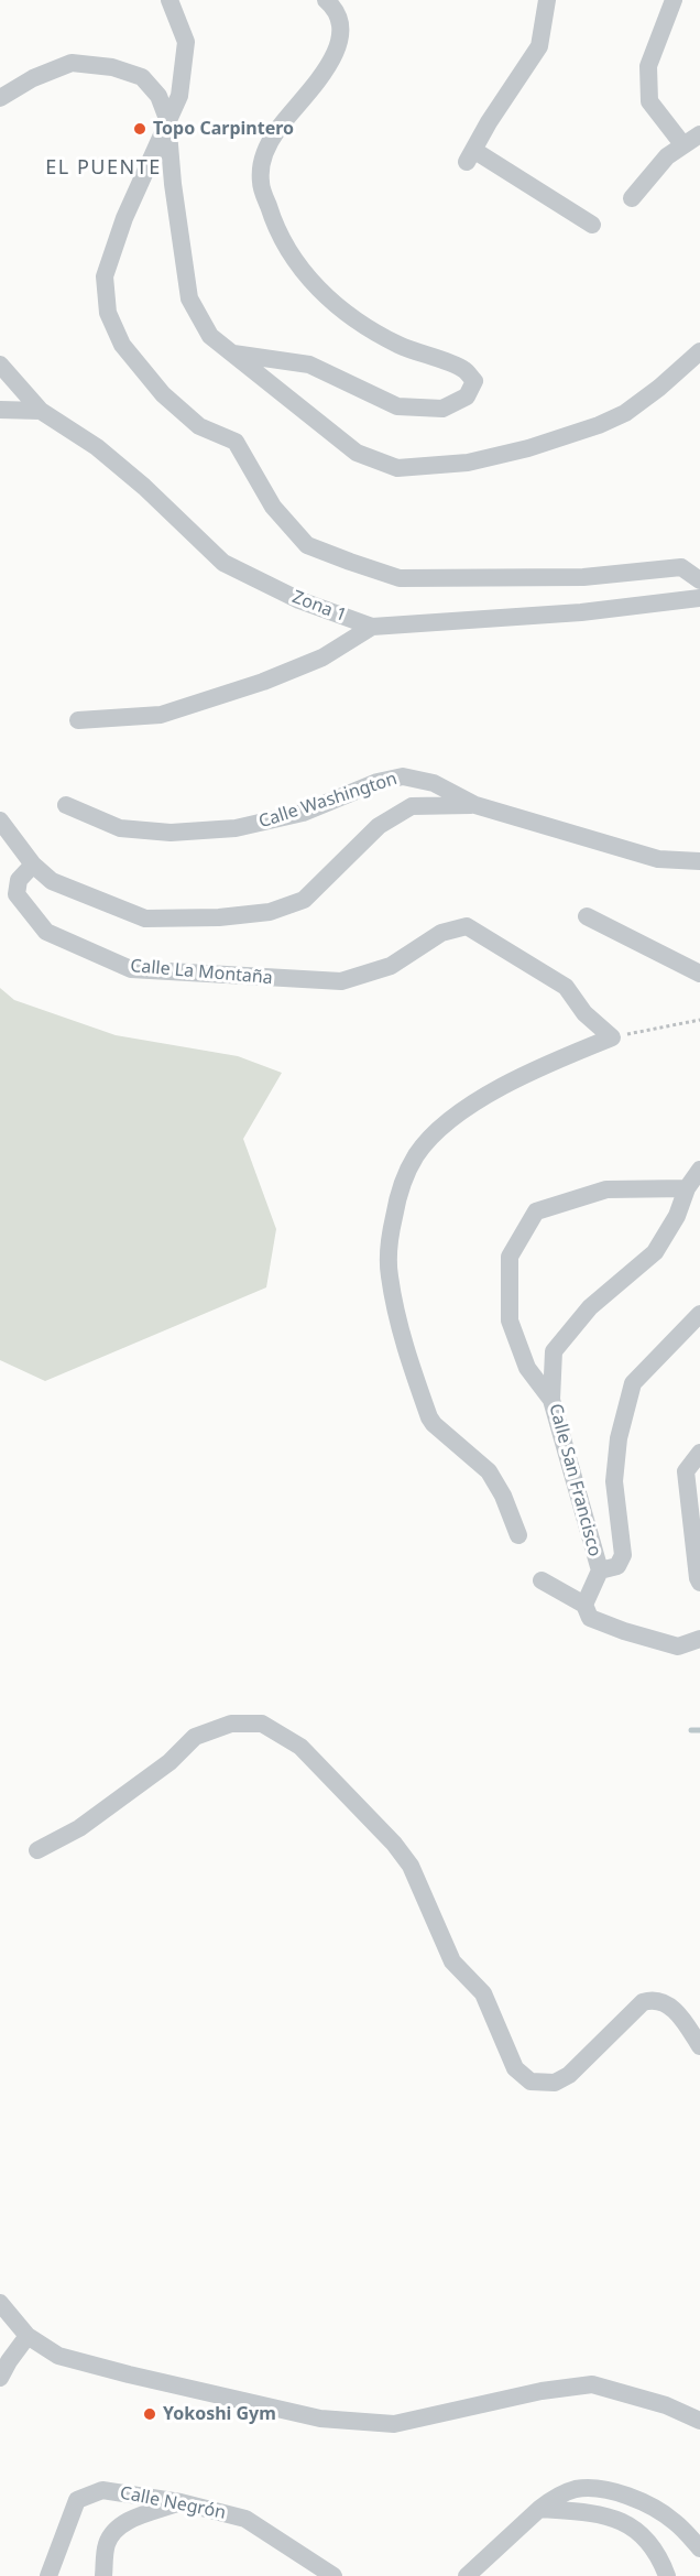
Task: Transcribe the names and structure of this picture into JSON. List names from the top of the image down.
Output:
{
  "streets": {
    "street": [
      "Zona 1",
      "Calle Washington",
      "Calle La Montaña",
      "Calle San Francisco",
      "Calle Negrón"
    ]
  },
  "districts": ["EL PUENTE"],
  "places": ["Topo Carpintero", "Yokoshi Gym"]
}
